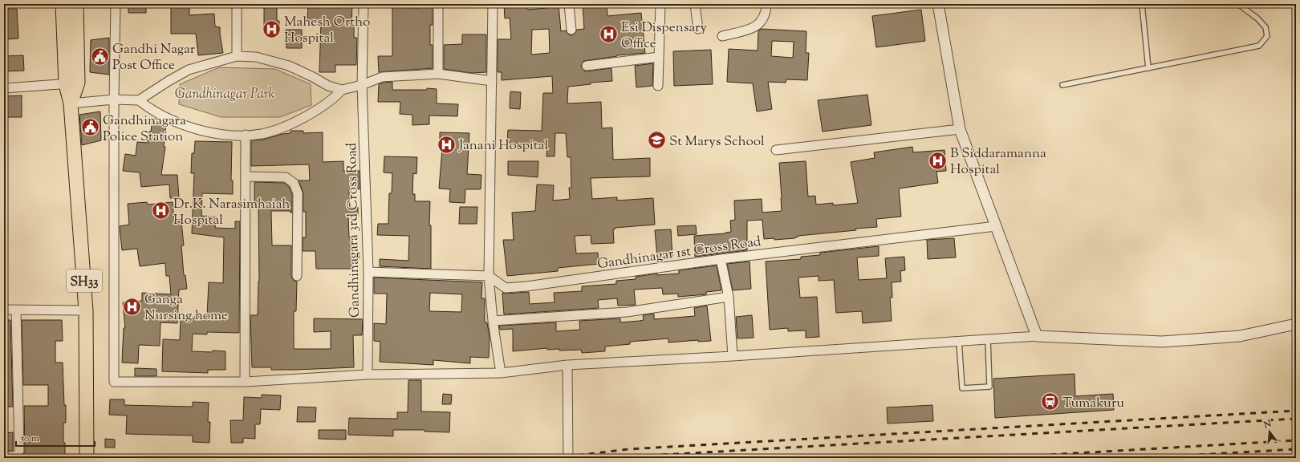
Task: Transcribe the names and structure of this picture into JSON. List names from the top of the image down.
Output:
{
  "streets": {
    "main road": ["SH33"],
    "street": ["Gandhinagara 3rd Cross Road", "Gandhinagar 1st Cross Road"]
  },
  "parks": ["Gandhinagar Park"],
  "places": {
    "hospital": [
      "Mahesh Ortho Hospital",
      "Esi Dispensary Office",
      "Janani Hospital",
      "B Siddaramanna Hospital",
      "Dr.K. Narasimhaiah Hospital",
      "Ganga Nursing home"
    ],
    "public building": ["Gandhi Nagar Post Office", "Gandhinagara Police Station"],
    "school or university": ["St Marys School"],
    "station": ["Tumakuru"]
  },
  "scale_bar": "50 m",
  "north": "top"
}
